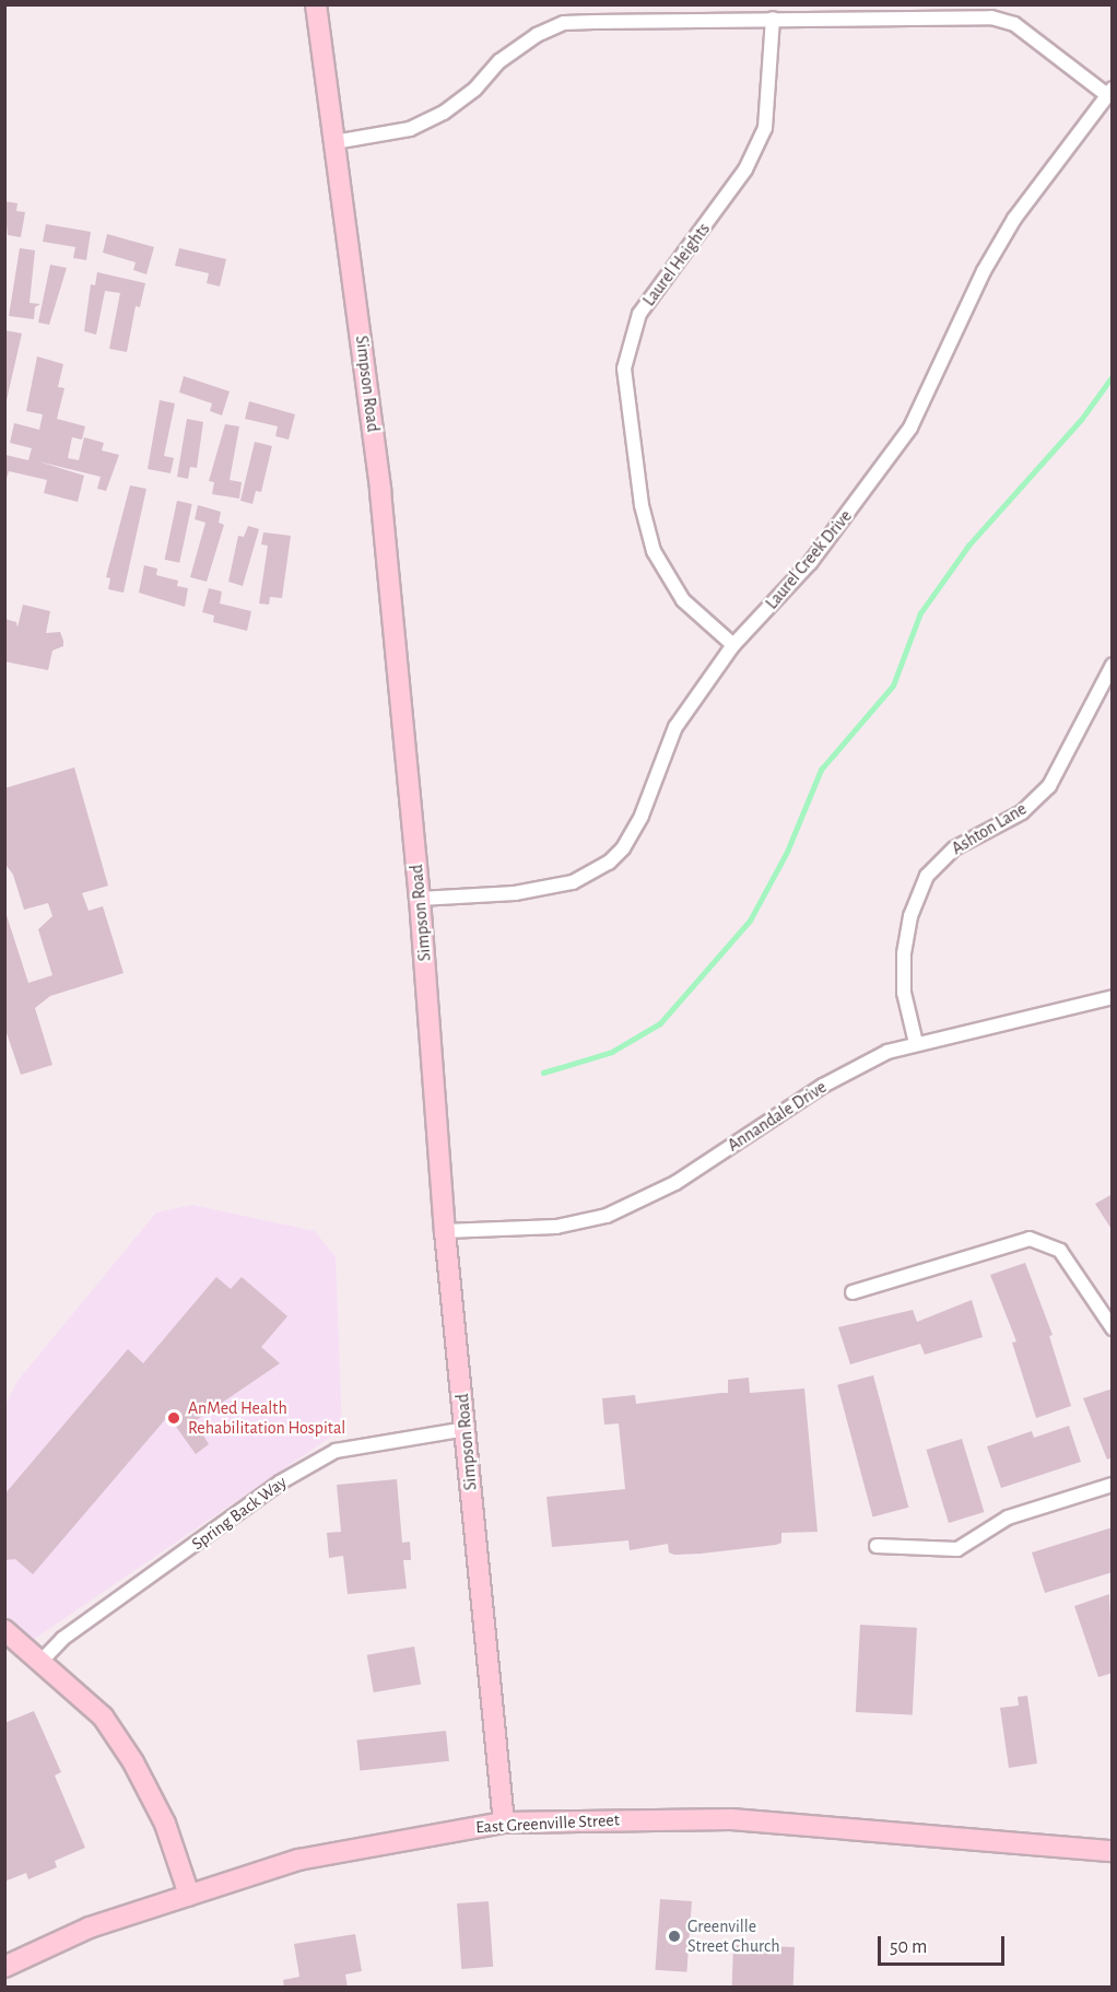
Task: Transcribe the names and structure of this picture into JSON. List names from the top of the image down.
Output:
{
  "streets": {
    "street": [
      "Laurel Heights",
      "Simpson Road",
      "Laurel Creek Drive",
      "Ashton Lane",
      "Annandale Drive",
      "Spring Back Way",
      "East Greenville Street"
    ]
  },
  "crossings": [
    ["Laurel Heights", "Laurel Creek Drive"],
    ["Simpson Road", "Laurel Creek Drive"],
    ["Simpson Road", "Annandale Drive"],
    ["Simpson Road", "Spring Back Way"],
    ["Simpson Road", "East Greenville Street"],
    ["Ashton Lane", "Annandale Drive"]
  ],
  "places": ["AnMed Health Rehabilitation Hospital", "Greenville Street Church"],
  "scale_bar": "50 m"
}
